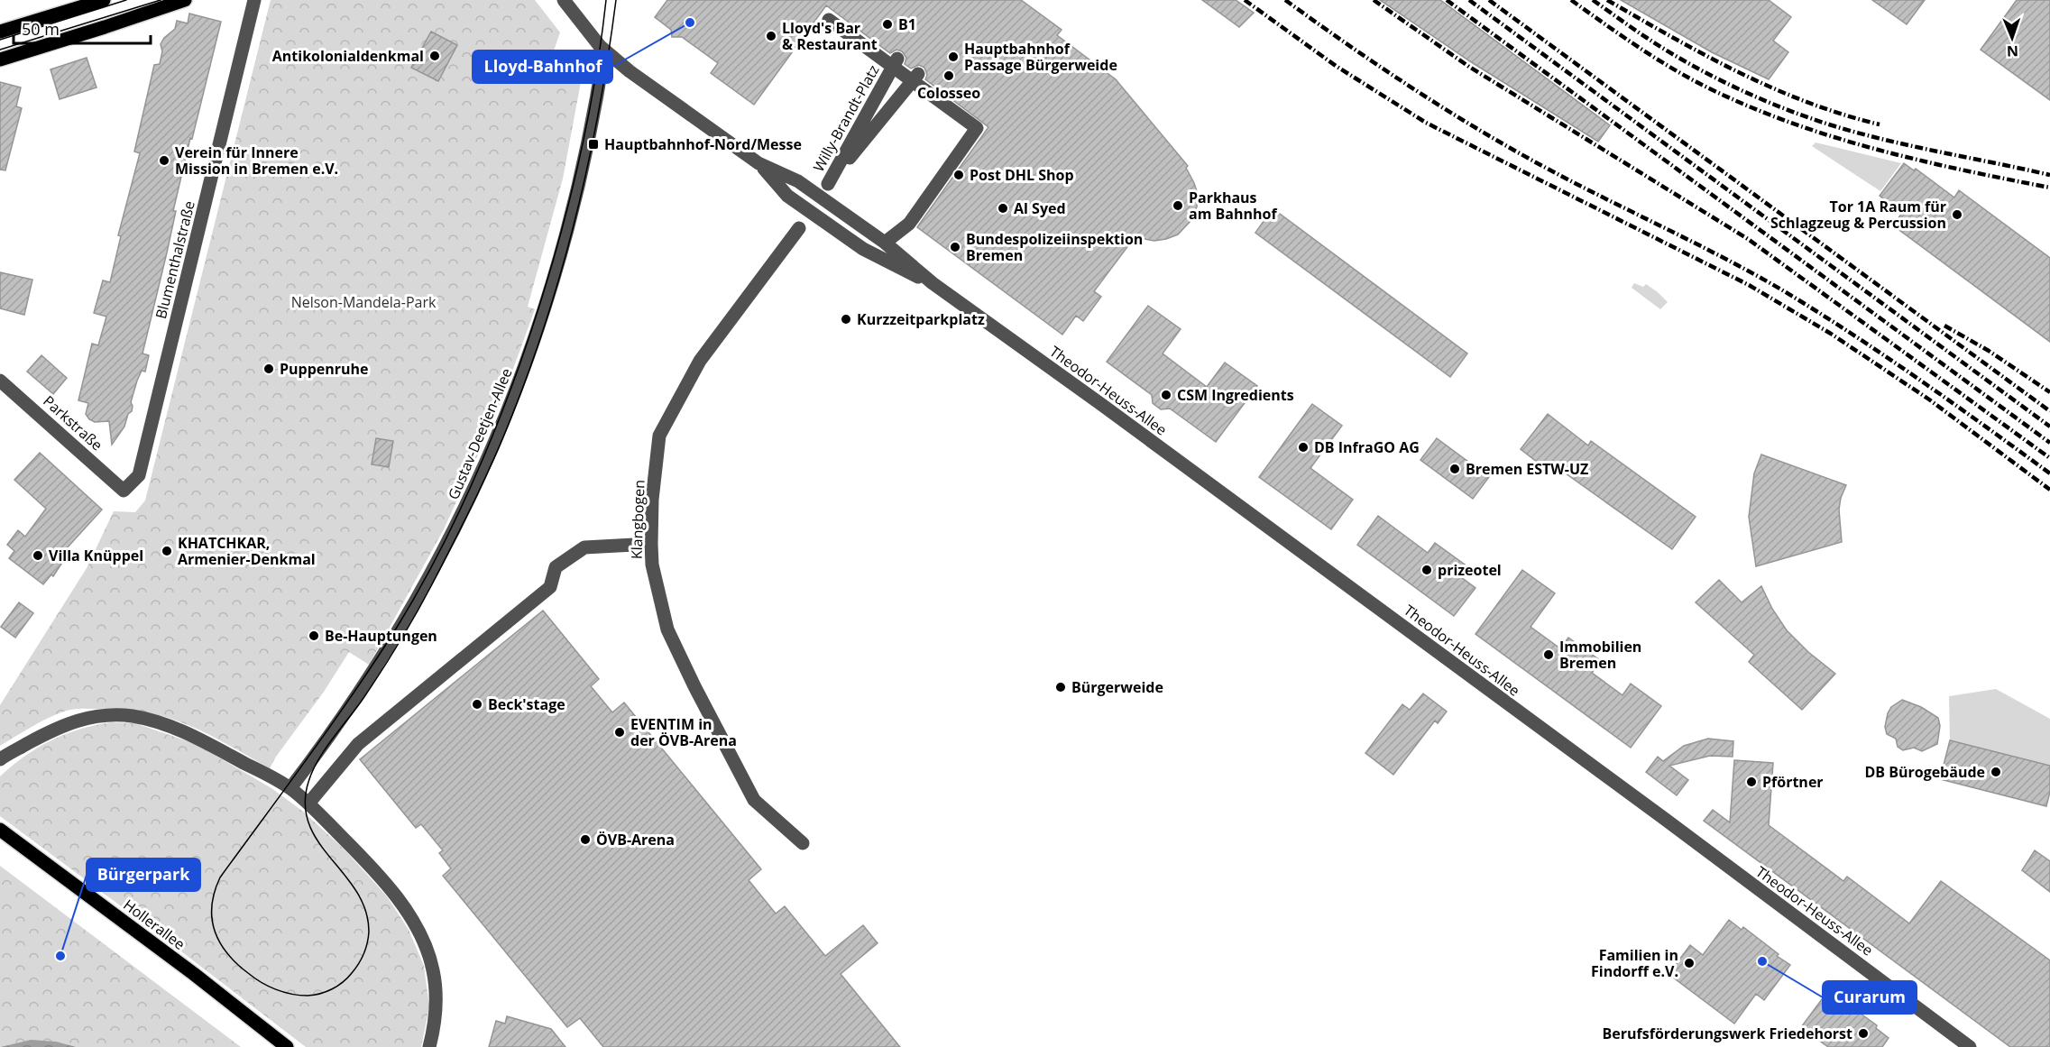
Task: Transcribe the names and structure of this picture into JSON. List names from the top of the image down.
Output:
{
  "streets": {
    "main road": ["Hollerallee"],
    "street": [
      "Willy-Brandt-Platz",
      "Blumenthalstraße",
      "Theodor-Heuss-Allee",
      "Parkstraße",
      "Gustav-Deetjen-Allee",
      "Klangbogen"
    ]
  },
  "crossings": [
    ["Willy-Brandt-Platz", "Theodor-Heuss-Allee"],
    ["Blumenthalstraße", "Parkstraße"],
    ["Theodor-Heuss-Allee", "Gustav-Deetjen-Allee"]
  ],
  "parks": ["Nelson-Mandela-Park"],
  "places": {
    "other": [
      "Lloyd-Bahnhof",
      "B1",
      "Lloyd's Bar & Restaurant",
      "Antikolonialdenkmal",
      "Hauptbahnhof Passage Bürgerweide",
      "Colosseo",
      "Verein für Innere Mission in Bremen e.V.",
      "Post DHL Shop",
      "Parkhaus am Bahnhof",
      "Al Syed",
      "Tor 1A Raum für Schlagzeug & Percussion",
      "Bundespolizeiinspektion Bremen",
      "Kurzzeitparkplatz",
      "Puppenruhe",
      "CSM Ingredients",
      "DB InfraGO AG",
      "Bremen ESTW-UZ",
      "KHATCHKAR, Armenier-Denkmal",
      "Villa Knüppel",
      "prizeotel",
      "Be-Hauptungen",
      "Immobilien Bremen",
      "Bürgerweide",
      "Beck'stage",
      "EVENTIM in der ÖVB-Arena",
      "DB Bürogebäude",
      "Pförtner",
      "ÖVB-Arena",
      "Bürgerpark",
      "Curarum",
      "Familien in Findorff e.V.",
      "Berufsförderungswerk Friedehorst"
    ],
    "transit": ["Hauptbahnhof-Nord/Messe"]
  },
  "scale_bar": "50 m",
  "north": "bottom"
}
